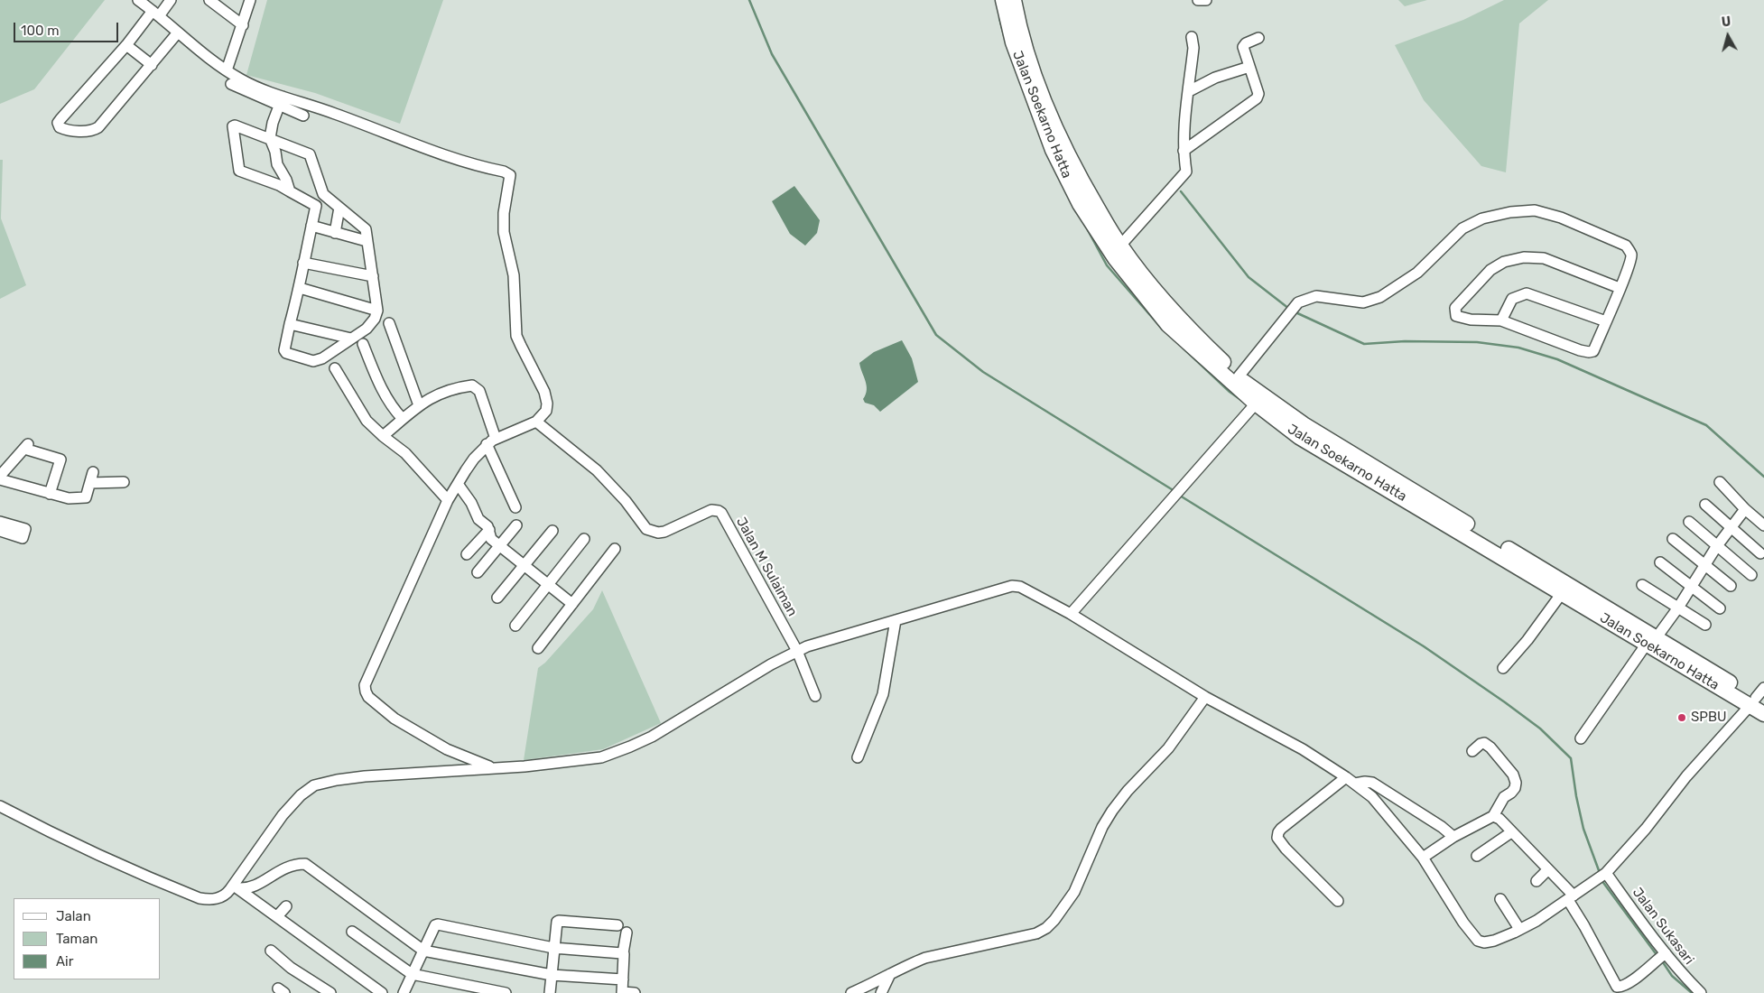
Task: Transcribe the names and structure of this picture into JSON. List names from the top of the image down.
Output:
{
  "streets": {
    "highway": ["Jalan Soekarno Hatta"],
    "street": ["Jalan M Sulaiman", "Jalan Sukasari"]
  },
  "places": ["SPBU"],
  "legend": ["Jalan", "Taman", "Air"],
  "scale_bar": "100 m",
  "north": "top"
}
